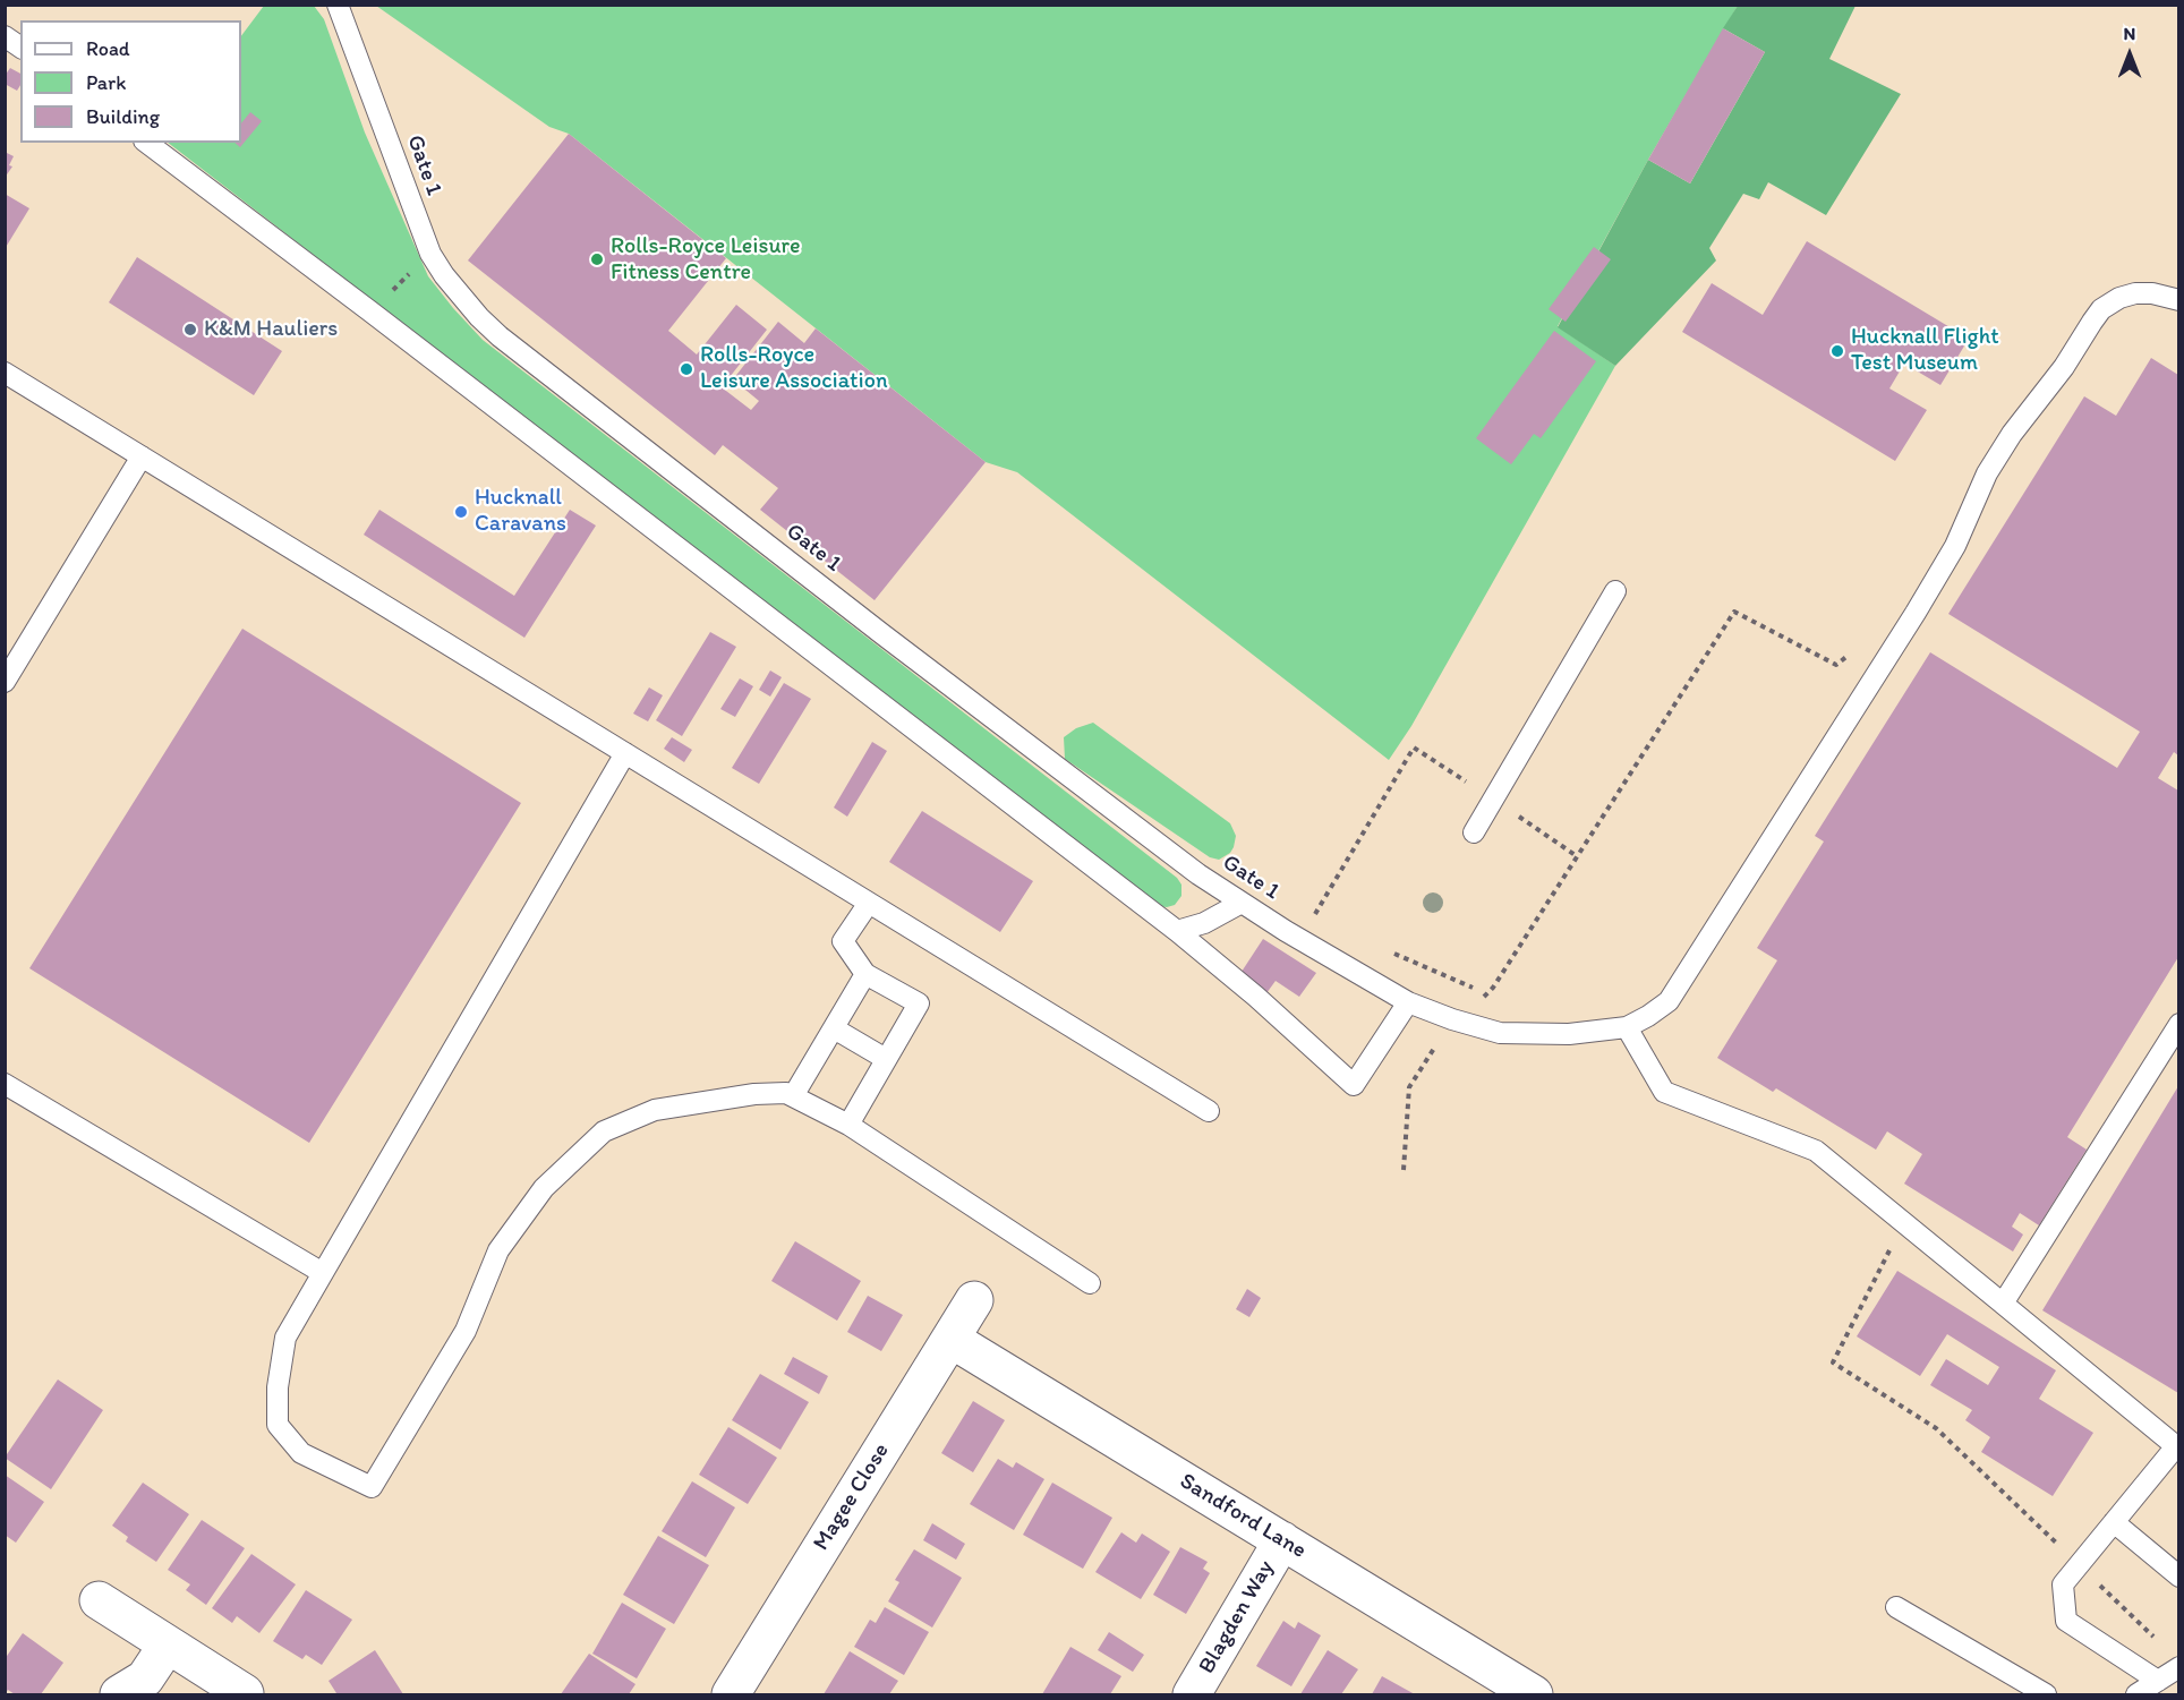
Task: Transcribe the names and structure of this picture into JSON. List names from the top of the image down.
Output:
{
  "streets": {
    "street": ["Magee Close", "Sandford Lane", "Blagden Way"],
    "lane": ["Gate 1"]
  },
  "crossings": [
    ["Magee Close", "Sandford Lane"],
    ["Sandford Lane", "Blagden Way"]
  ],
  "places": [
    "Rolls-Royce Leisure Fitness Centre",
    "K&M Hauliers",
    "Hucknall Flight Test Museum",
    "Rolls-Royce Leisure Association",
    "Hucknall Caravans"
  ],
  "legend": ["Road", "Park", "Building"],
  "north": "top"
}
